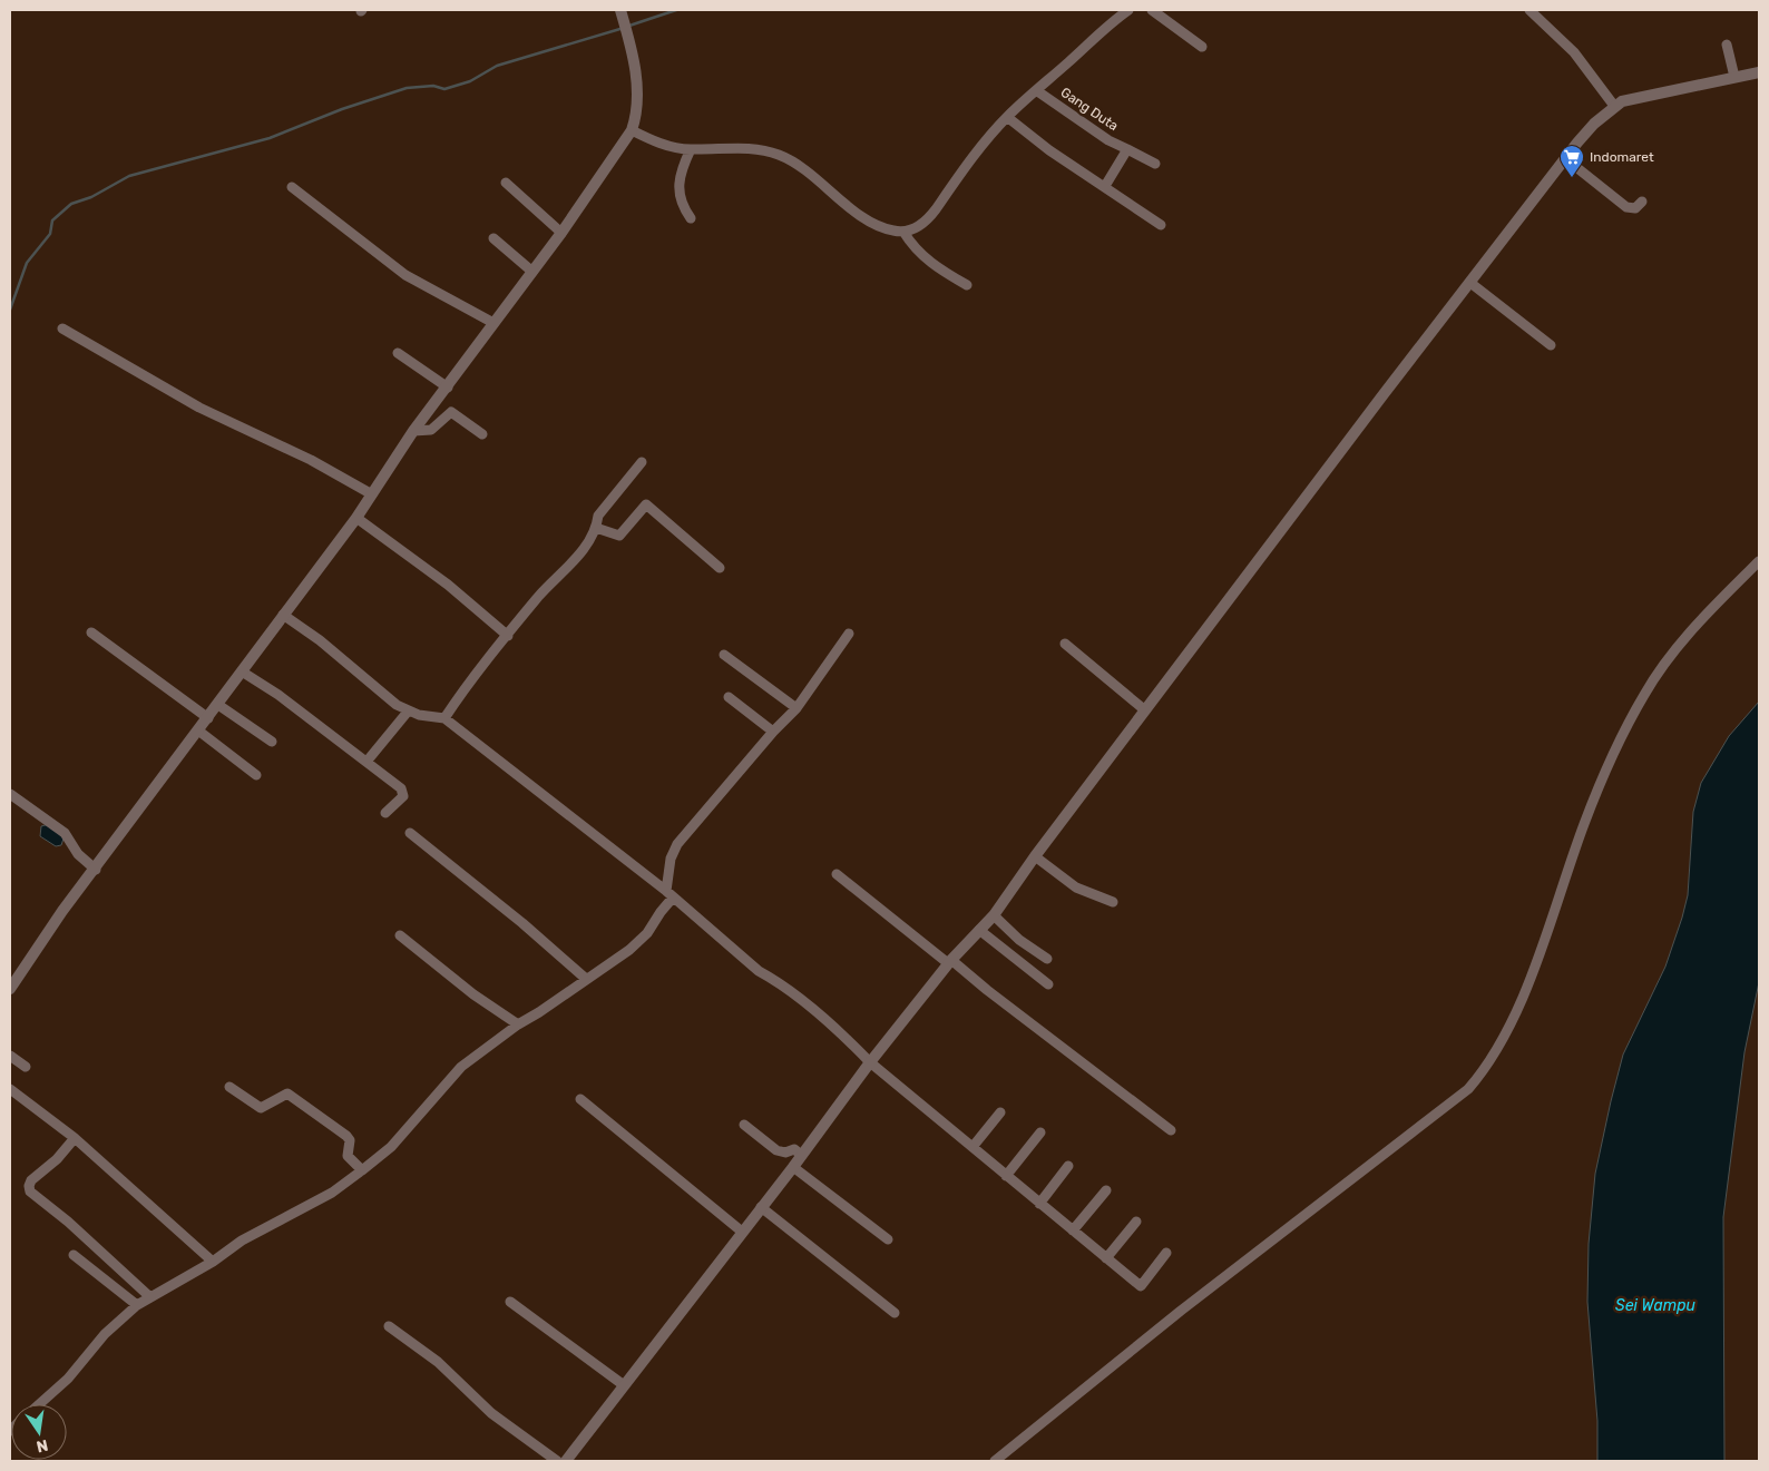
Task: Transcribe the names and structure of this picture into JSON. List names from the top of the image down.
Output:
{
  "streets": {
    "street": ["Gang Duta"]
  },
  "water": ["Sei Wampu"],
  "places": {
    "supermarket": ["Indomaret"]
  },
  "north": "bottom"
}
